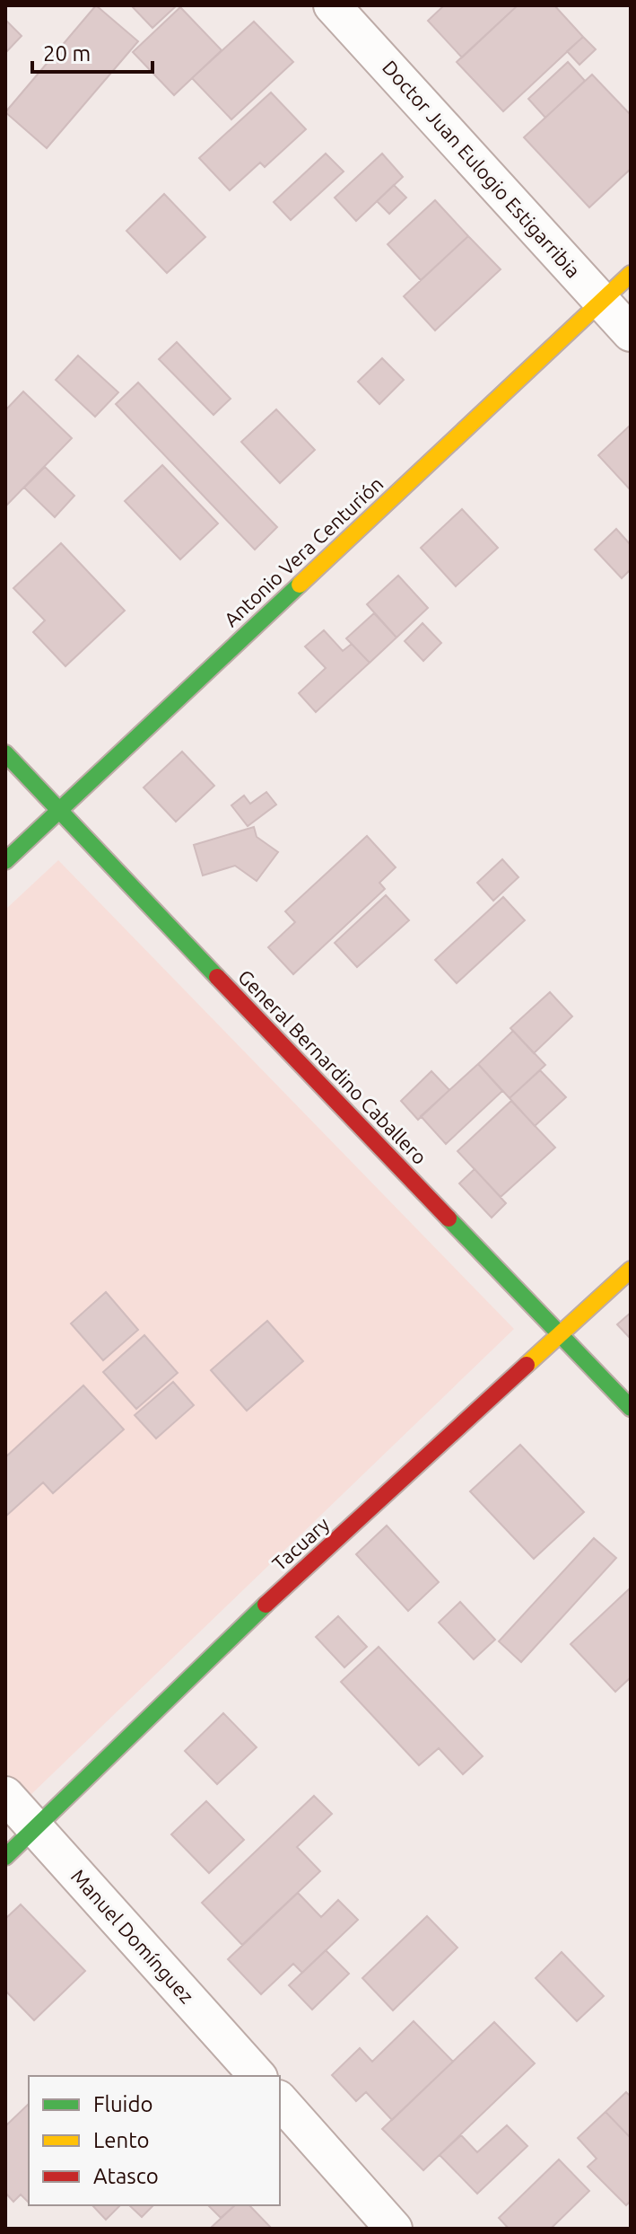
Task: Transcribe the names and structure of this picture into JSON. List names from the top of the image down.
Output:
{
  "streets": {
    "street": [
      "Doctor Juan Eulogio Estigarribia",
      "Antonio Vera Centurión",
      "General Bernardino Caballero",
      "Tacuary",
      "Manuel Domínguez"
    ]
  },
  "crossings": [
    ["Doctor Juan Eulogio Estigarribia", "Antonio Vera Centurión"],
    ["Antonio Vera Centurión", "General Bernardino Caballero"],
    ["General Bernardino Caballero", "Tacuary"],
    ["Tacuary", "Manuel Domínguez"]
  ],
  "legend": ["Fluido", "Lento", "Atasco"],
  "scale_bar": "20 m"
}
